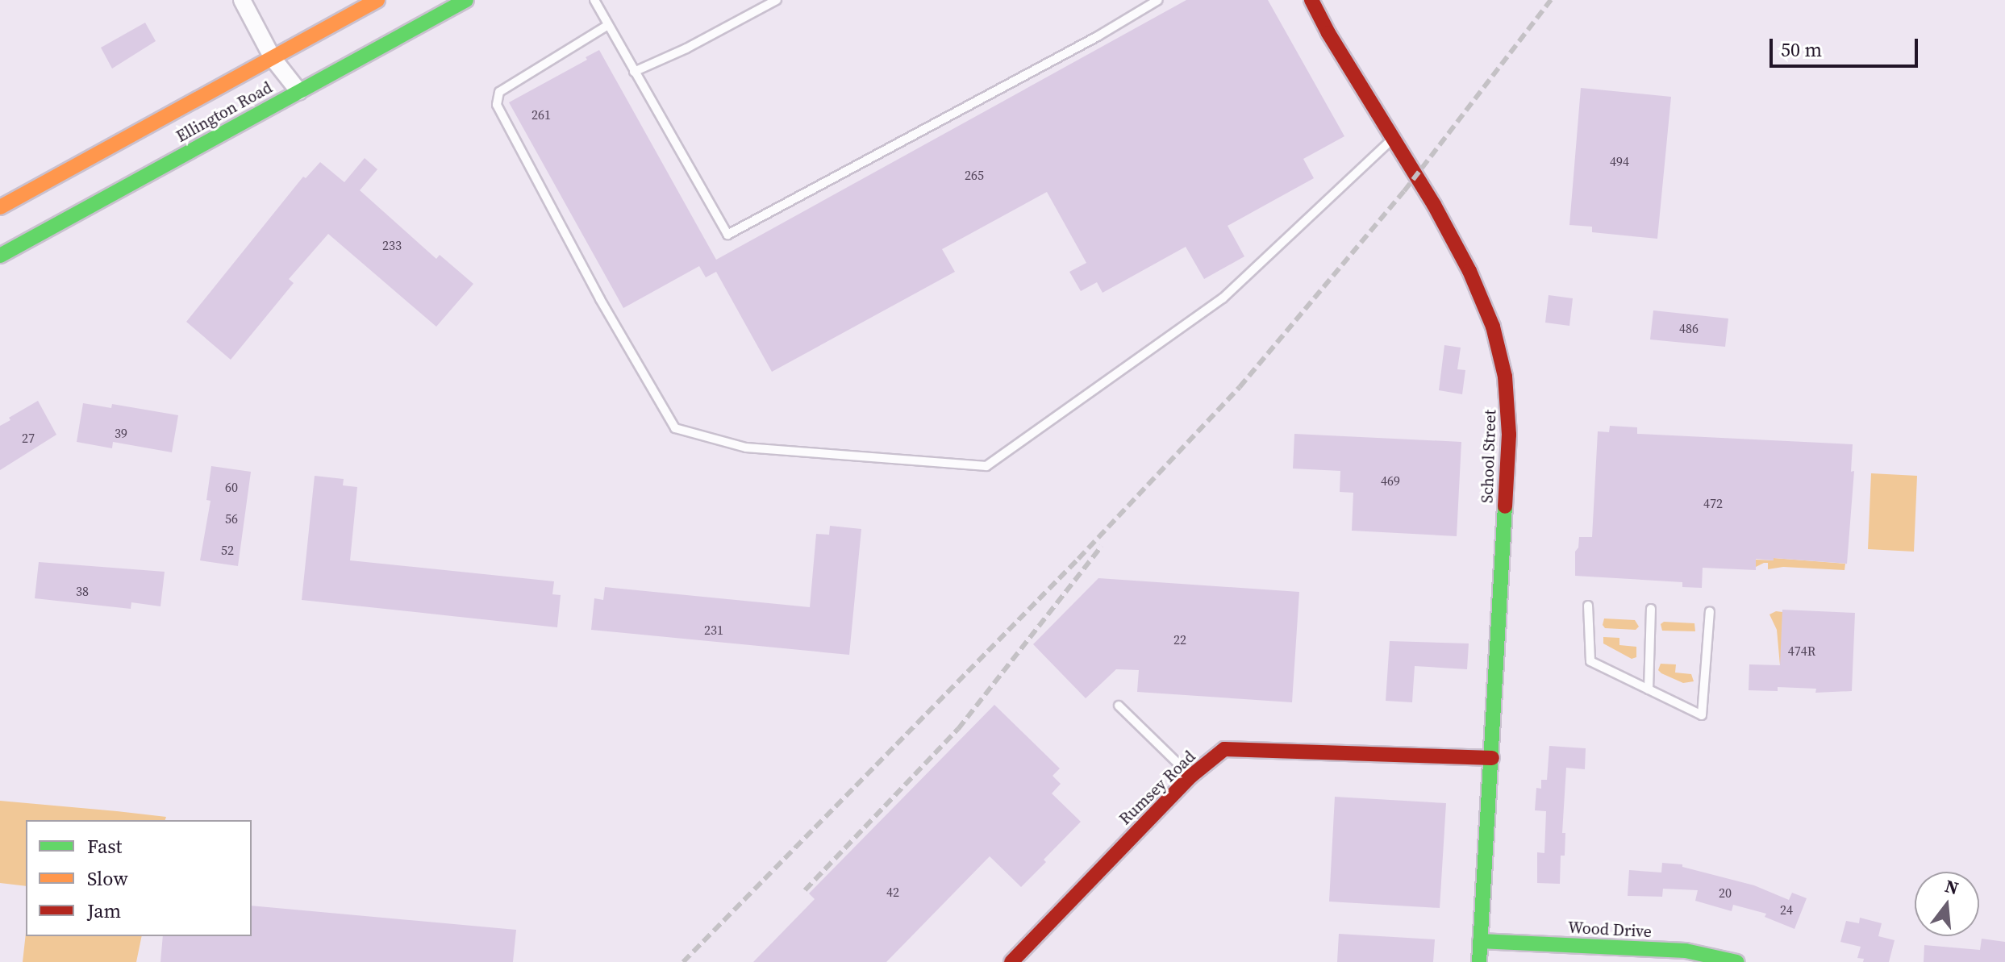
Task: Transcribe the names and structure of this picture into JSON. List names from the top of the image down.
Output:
{
  "streets": {
    "main road": [
      "Ellington Road",
      "School Street",
      "Rumsey Road",
      "Wood Drive"
    ]
  },
  "crossings": [
    ["School Street", "Rumsey Road"],
    ["School Street", "Wood Drive"]
  ],
  "house_numbers": [
    "261",
    "494",
    "265",
    "233",
    "486",
    "39",
    "27",
    "469",
    "60",
    "472",
    "56",
    "52",
    "38",
    "231",
    "22",
    "474R",
    "42",
    "20",
    "24"
  ],
  "legend": ["Fast", "Slow", "Jam"],
  "scale_bar": "50 m",
  "north": "top"
}
